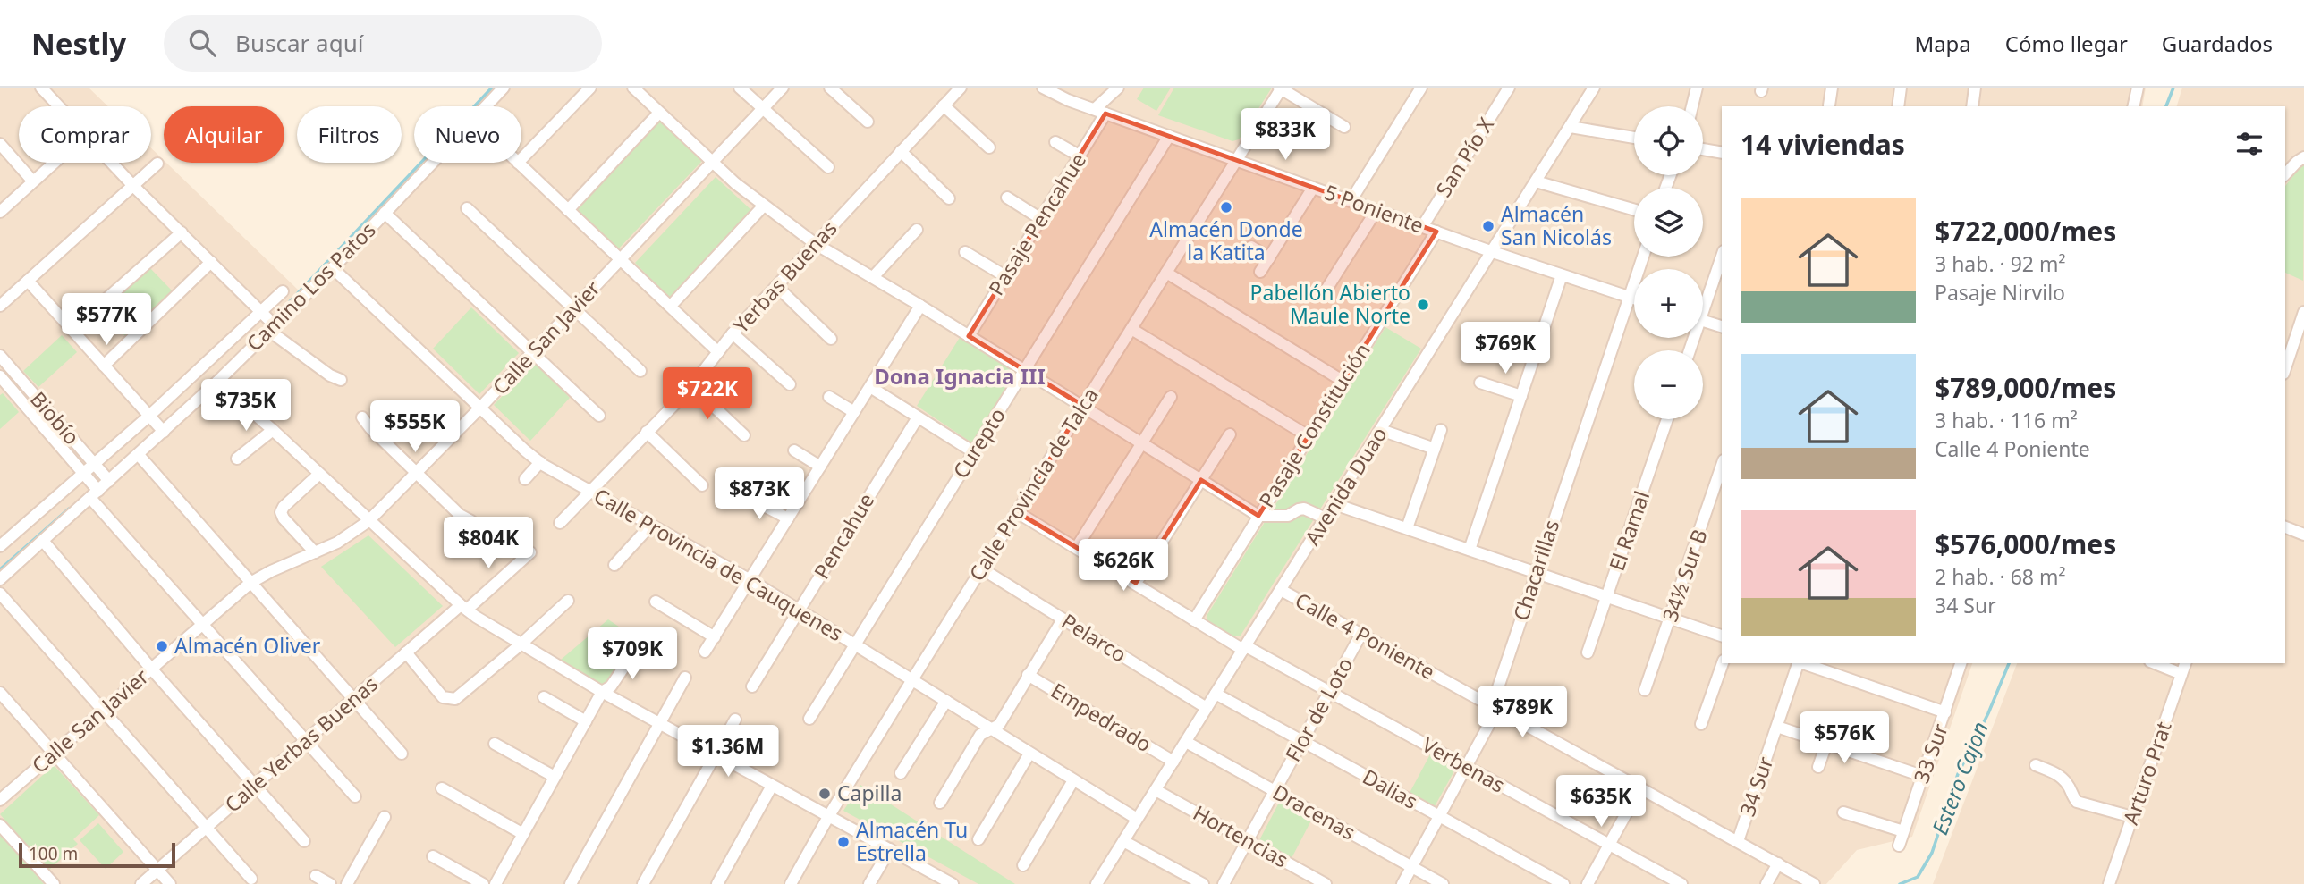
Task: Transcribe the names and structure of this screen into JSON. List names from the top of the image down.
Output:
{
  "streets": {
    "street": [
      "San Pío X",
      "5 Poniente",
      "Pasaje Pencahue",
      "Yerbas Buenas",
      "Camino Los Patos",
      "Calle San Javier",
      "Biobío",
      "Pasaje Constitución",
      "Curepto",
      "Calle Provincia de Talca",
      "Avenida Duao",
      "El Ramal",
      "Pencahue",
      "Calle Provincia de Cauquenes",
      "Chacarillas",
      "34½ Sur B",
      "Calle 4 Poniente",
      "Pelarco",
      "Flor de Loto",
      "Empedrado",
      "Calle Yerbas Buenas",
      "33 Sur",
      "Verbenas",
      "Arturo Prat",
      "34 Sur",
      "Dalias",
      "Dracenas",
      "Hortencias"
    ]
  },
  "crossings": [
    ["San Pío X", "5 Poniente"],
    ["5 Poniente", "Pasaje Pencahue"],
    ["5 Poniente", "Pasaje Constitución"],
    ["5 Poniente", "Curepto"],
    ["5 Poniente", "Calle Provincia de Talca"],
    ["5 Poniente", "Avenida Duao"],
    ["5 Poniente", "Chacarillas"],
    ["Yerbas Buenas", "Calle Provincia de Cauquenes"],
    ["Camino Los Patos", "Biobío"],
    ["Camino Los Patos", "Calle Provincia de Cauquenes"],
    ["Calle San Javier", "Biobío"],
    ["Calle San Javier", "Calle Provincia de Cauquenes"],
    ["Biobío", "Calle Yerbas Buenas"],
    ["Pasaje Constitución", "Verbenas"],
    ["Curepto", "Calle Provincia de Cauquenes"],
    ["Calle Provincia de Talca", "Calle Provincia de Cauquenes"],
    ["Calle Provincia de Talca", "Pelarco"],
    ["Calle Provincia de Talca", "Verbenas"],
    ["Avenida Duao", "Calle Provincia de Cauquenes"],
    ["Avenida Duao", "Calle 4 Poniente"],
    ["Avenida Duao", "Pelarco"],
    ["Avenida Duao", "Empedrado"],
    ["Avenida Duao", "Verbenas"],
    ["Avenida Duao", "Dalias"],
    ["Avenida Duao", "Dracenas"],
    ["Avenida Duao", "Hortencias"],
    ["Pencahue", "Calle Provincia de Cauquenes"],
    ["Chacarillas", "Calle 4 Poniente"],
    ["Chacarillas", "Verbenas"],
    ["Chacarillas", "Dalias"],
    ["Chacarillas", "Dracenas"],
    ["Calle 4 Poniente", "Flor de Loto"],
    ["Calle 4 Poniente", "34 Sur"],
    ["Flor de Loto", "Verbenas"],
    ["Flor de Loto", "Dalias"],
    ["Flor de Loto", "Dracenas"],
    ["Flor de Loto", "Hortencias"]
  ],
  "districts": ["Dona Ignacia III"],
  "water": ["Estero Cajon"],
  "places": [
    "Almacén Donde la Katita",
    "Almacén San Nicolás",
    "Pabellón Abierto Maule Norte",
    "Almacén Oliver",
    "Capilla",
    "Almacén Tu Estrella"
  ],
  "scale_bar": "100 m",
  "page": {
    "header": "Nestly",
    "search": "Buscar aquí",
    "nav": ["Mapa", "Cómo llegar", "Guardados"],
    "map_buttons": ["+", "−"],
    "chip": [
      "Comprar",
      "Alquilar",
      "Filtros",
      "Nuevo"
    ],
    "heading": "14 viviendas",
    "price": [
      "$833K",
      "$577K",
      "$769K",
      "$722K",
      "$735K",
      "$555K",
      "$873K",
      "$804K",
      "$626K",
      "$709K",
      "$789K",
      "$576K",
      "$1.36M",
      "$635K"
    ],
    "list": [
      {
        "name": "$722,000/mes",
        "note": "3 hab. · 92 m² · Pasaje Nirvilo"
      },
      {
        "name": "$789,000/mes",
        "note": "3 hab. · 116 m² · Calle 4 Poniente"
      },
      {
        "name": "$576,000/mes",
        "note": "2 hab. · 68 m² · 34 Sur"
      }
    ],
    "scale": "100 m"
  }
}
